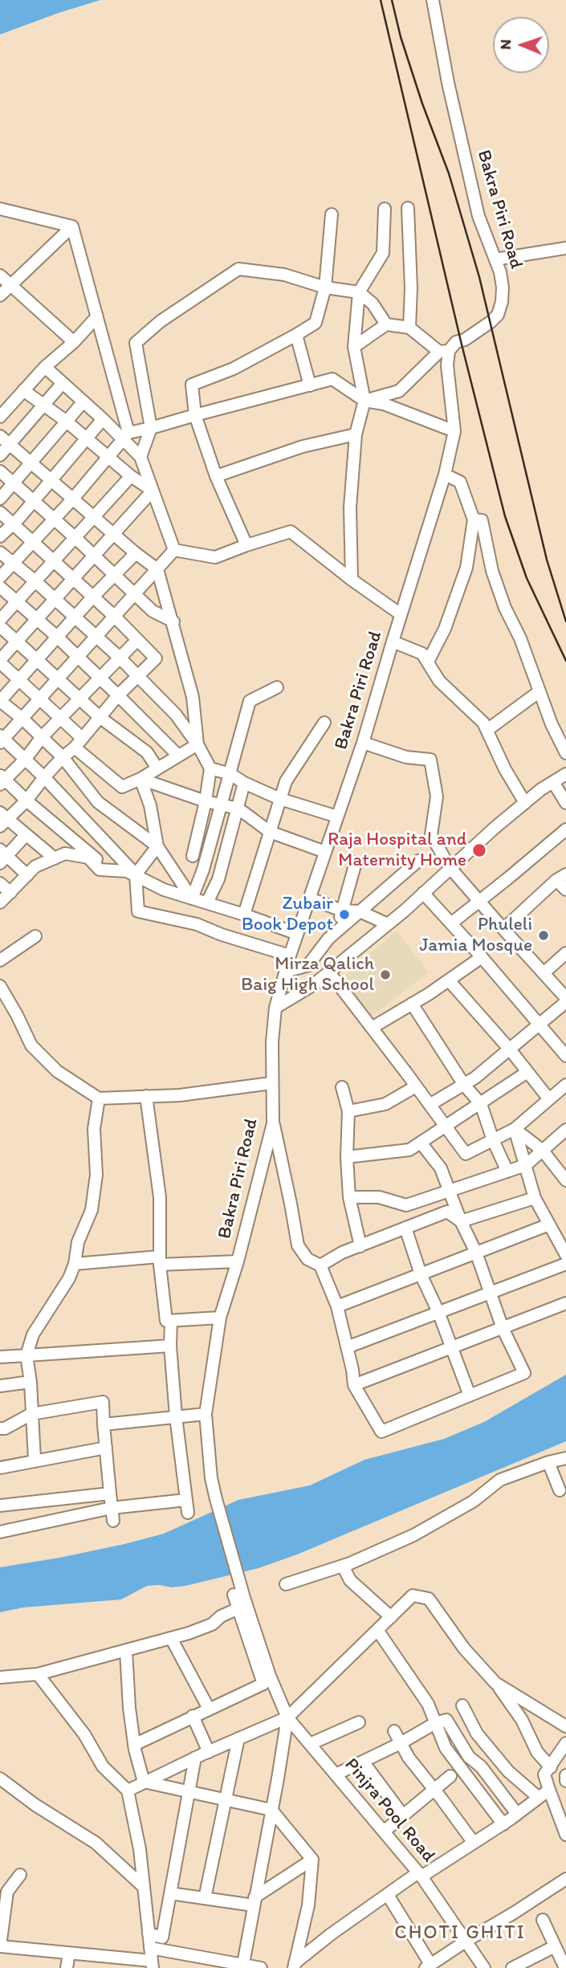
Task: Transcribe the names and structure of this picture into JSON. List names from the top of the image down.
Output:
{
  "streets": {
    "street": ["Bakra Piri Road", "Pinjra Pool Road"]
  },
  "crossings": [
    ["Bakra Piri Road", "Pinjra Pool Road"]
  ],
  "districts": ["CHOTI GHITI"],
  "places": [
    "Raja Hospital and Maternity Home",
    "Zubair Book Depot",
    "Phuleli Jamia Mosque",
    "Mirza Qalich Baig High School"
  ],
  "north": "left"
}
